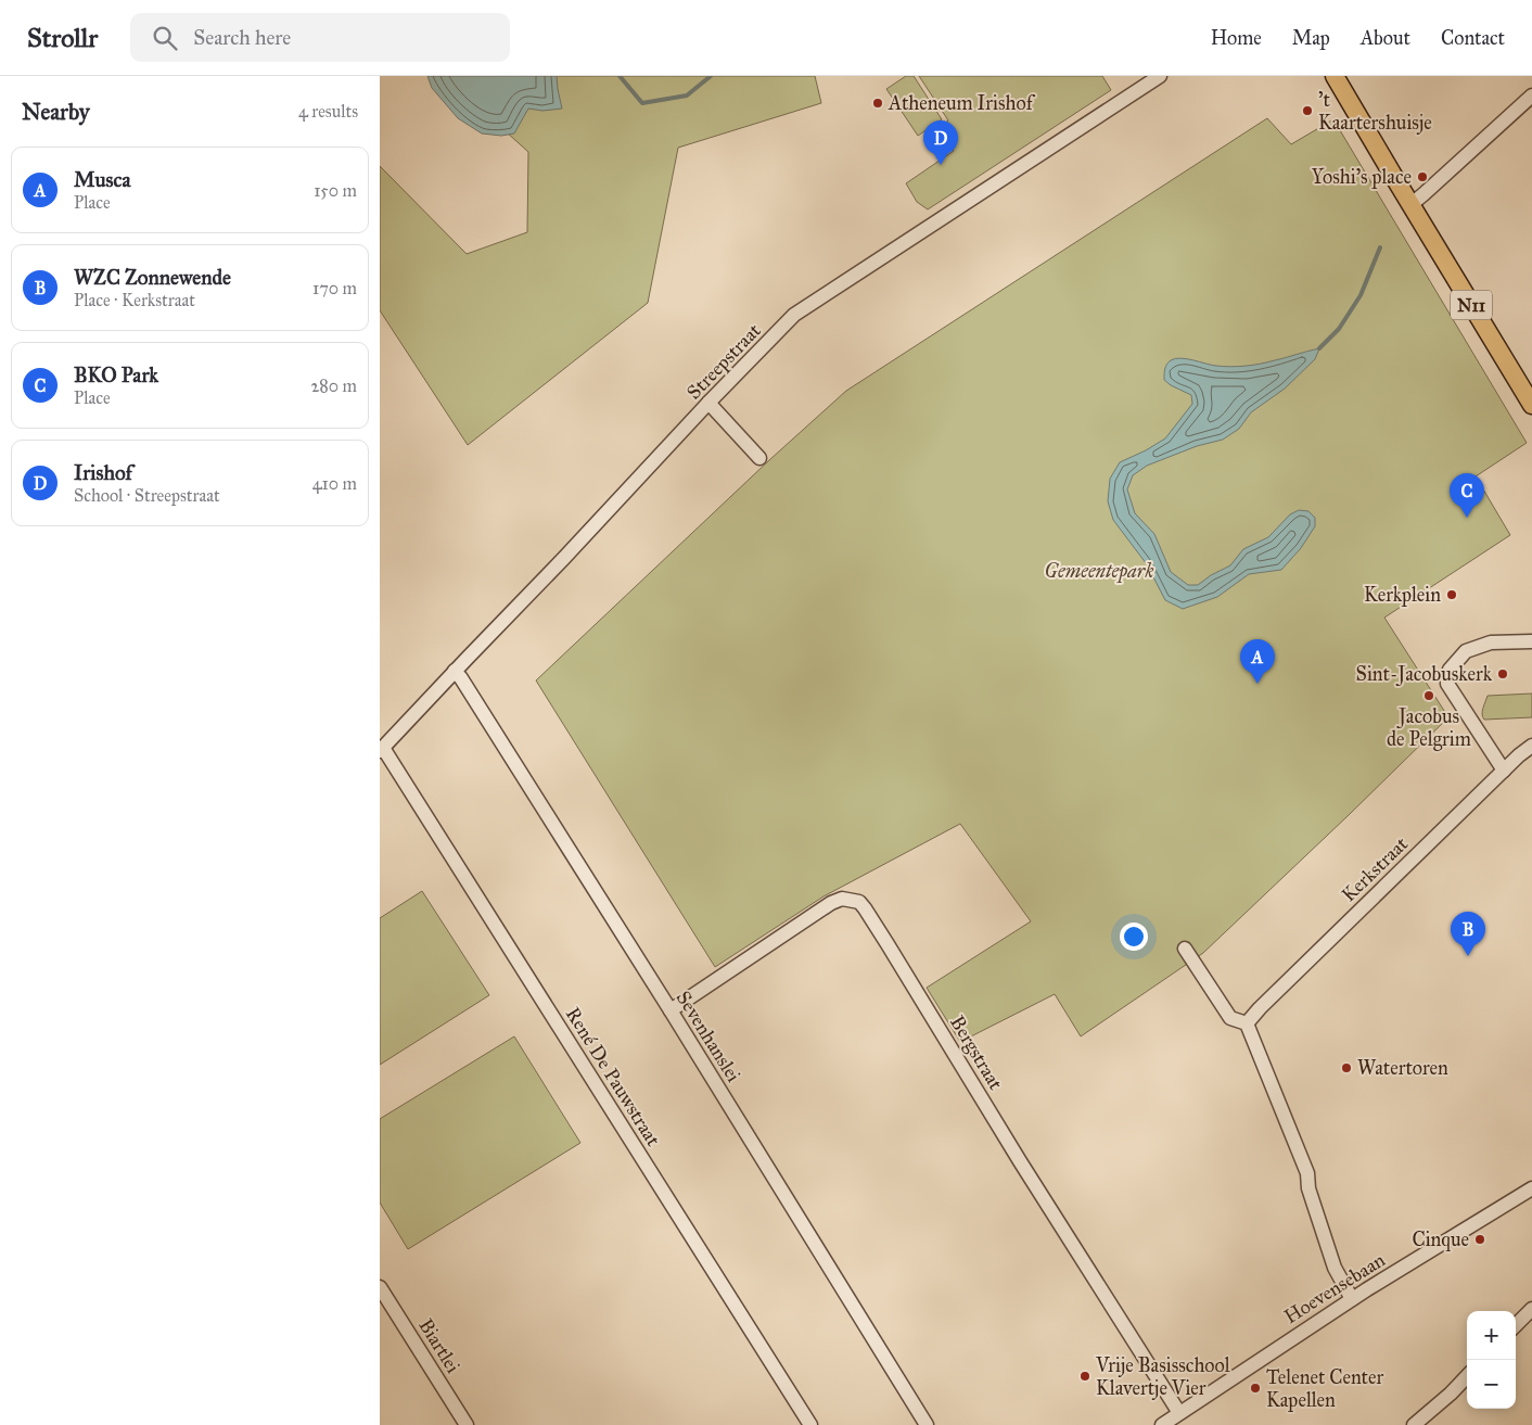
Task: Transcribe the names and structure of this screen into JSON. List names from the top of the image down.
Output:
{
  "streets": {
    "main road": ["N11"],
    "street": [
      "Streepstraat",
      "Kerkstraat",
      "Sevenhanslei",
      "Bergstraat",
      "René De Pauwstraat",
      "Hoevensebaan",
      "Biartlei"
    ]
  },
  "crossings": [
    ["Streepstraat", "Sevenhanslei"],
    ["Streepstraat", "René De Pauwstraat"],
    ["Sevenhanslei", "Bergstraat"],
    ["Bergstraat", "Hoevensebaan"]
  ],
  "parks": ["Gemeentepark"],
  "places": [
    "Atheneum Irishof",
    "'t Kaartershuisje",
    "Yoshi’s place",
    "Kerkplein",
    "Sint-Jacobuskerk",
    "Jacobus de Pelgrim",
    "Watertoren",
    "Cinque",
    "Vrije Basisschool Klavertje Vier",
    "Telenet Center Kapellen"
  ],
  "page": {
    "header": "Strollr",
    "search": "Search here",
    "nav": [
      "Home",
      "Map",
      "About",
      "Contact"
    ],
    "heading": ["Nearby", "4 results"],
    "pins": [
      "D",
      "C",
      "A",
      "B"
    ],
    "list": [
      {
        "mark": "A",
        "name": "Musca",
        "note": "Place",
        "value": "150 m"
      },
      {
        "mark": "B",
        "name": "WZC Zonnewende",
        "note": "Place · Kerkstraat",
        "value": "170 m"
      },
      {
        "mark": "C",
        "name": "BKO Park",
        "note": "Place",
        "value": "280 m"
      },
      {
        "mark": "D",
        "name": "Irishof",
        "note": "School · Streepstraat",
        "value": "410 m"
      }
    ],
    "map_buttons": ["+", "−"]
  }
}
